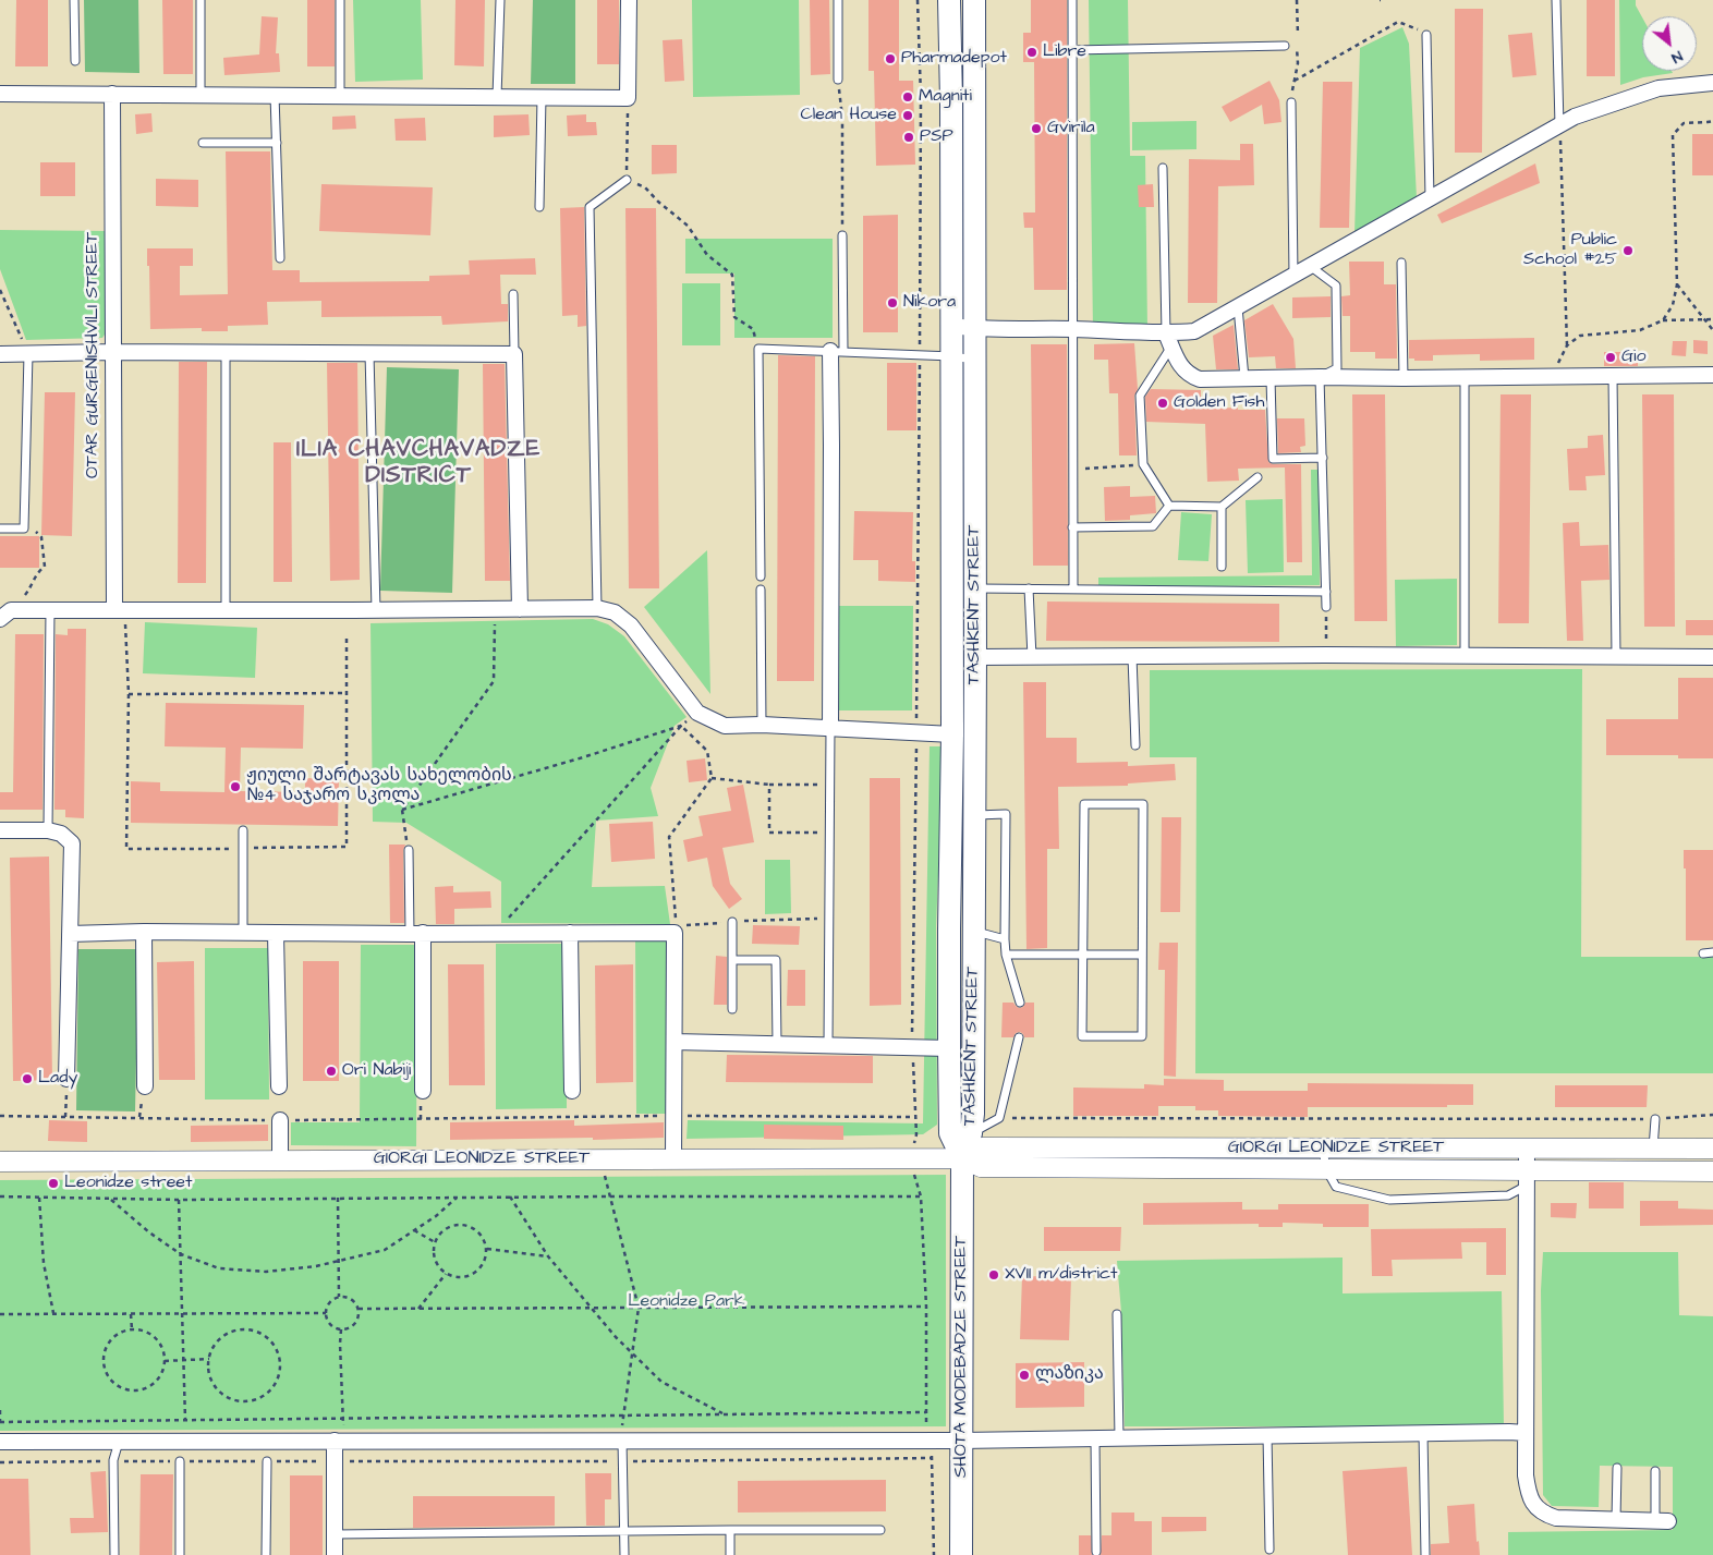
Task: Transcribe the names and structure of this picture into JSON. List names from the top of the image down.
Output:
{
  "streets": {
    "main road": ["TASHKENT STREET", "SHOTA MODEBADZE STREET"],
    "street": ["OTAR GURGENISHVILI STREET", "GIORGI LEONIDZE STREET"]
  },
  "crossings": [
    ["TASHKENT STREET", "GIORGI LEONIDZE STREET"],
    ["TASHKENT STREET", "SHOTA MODEBADZE STREET"],
    ["GIORGI LEONIDZE STREET", "SHOTA MODEBADZE STREET"]
  ],
  "districts": ["ILIA CHAVCHAVADZE DISTRICT"],
  "parks": ["Leonidze Park"],
  "places": [
    "Libre",
    "Pharmadepot",
    "Magniti",
    "Clean House",
    "Gvirila",
    "PSP",
    "Public School #25",
    "Nikora",
    "Gio",
    "Golden Fish",
    "ჟიული შარტავას სახელობის №4 საჯარო სკოლა",
    "Ori Nabiji",
    "Lady",
    "Leonidze street",
    "XVII m/district",
    "ლაზიკა"
  ],
  "north": "bottom right"
}
